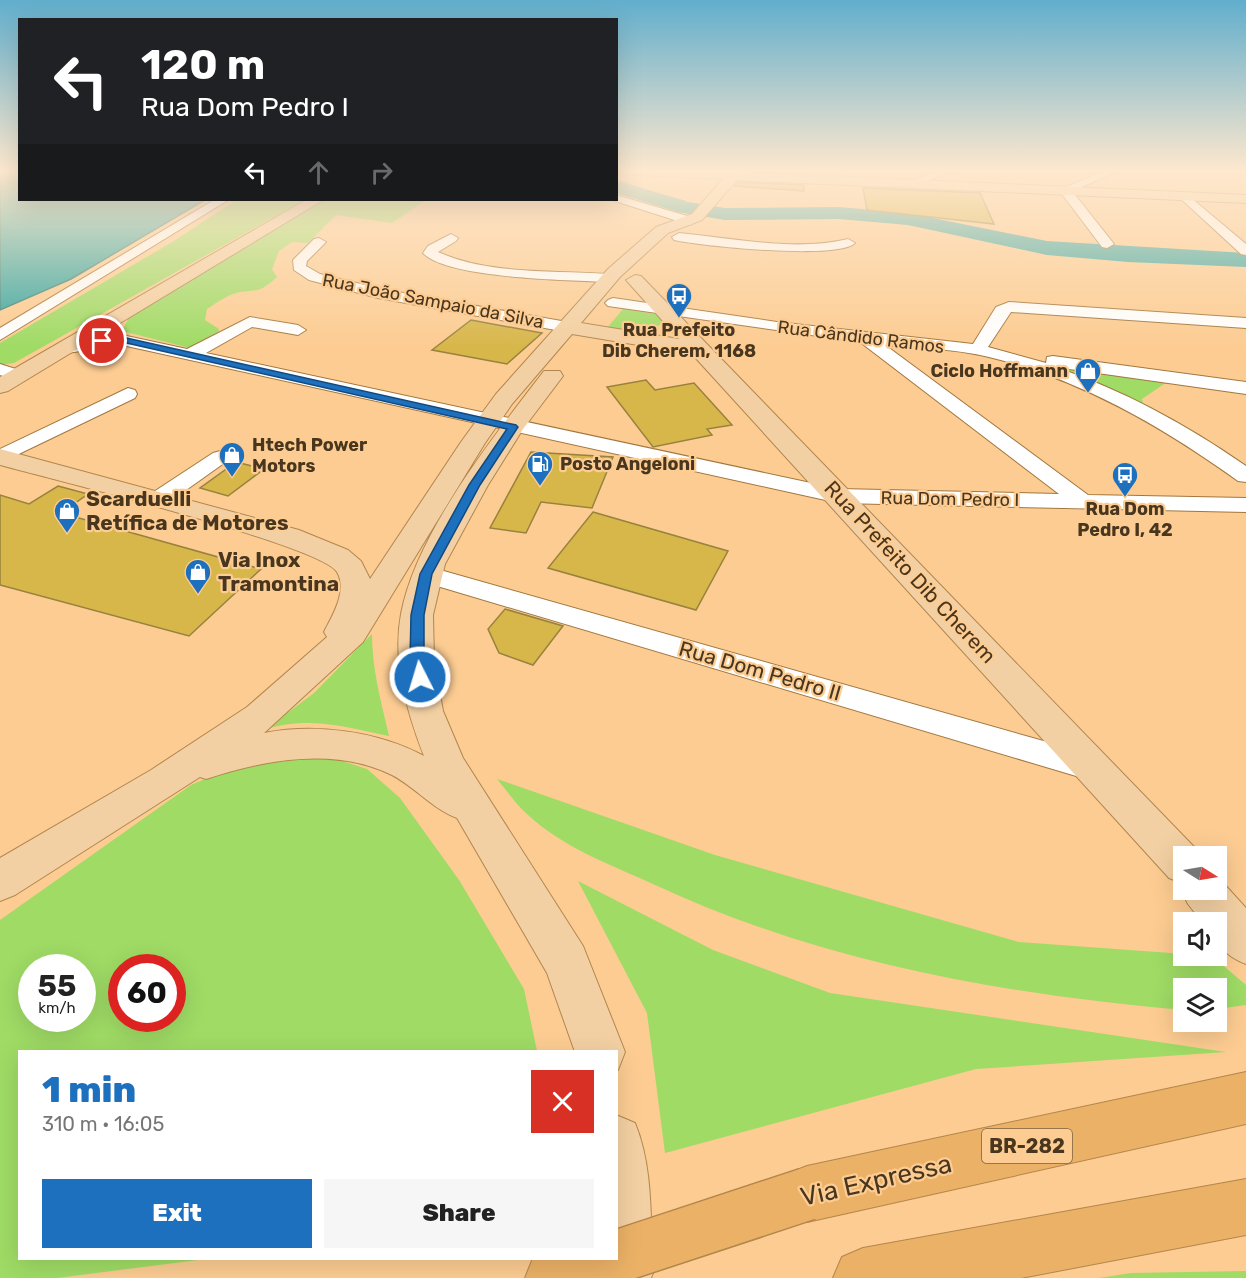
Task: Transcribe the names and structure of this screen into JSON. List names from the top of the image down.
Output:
{
  "streets": {
    "highway": ["BR-282", "Via Expressa"],
    "main road": ["Rua João Sampaio da Silva", "Rua Prefeito Dib Cherem"],
    "street": ["Rua Cândido Ramos", "Rua Dom Pedro I", "Rua Dom Pedro II"]
  },
  "crossings": [
    ["Rua João Sampaio da Silva", "Rua Prefeito Dib Cherem"],
    ["Rua Cândido Ramos", "Rua Prefeito Dib Cherem"],
    ["Rua Dom Pedro I", "Rua Prefeito Dib Cherem"],
    ["Rua Prefeito Dib Cherem", "Rua Dom Pedro II"]
  ],
  "places": {
    "bus stop": ["Rua Prefeito Dib Cherem, 1168", "Rua Dom Pedro I, 42"],
    "shop": [
      "Ciclo Hoffmann",
      "Htech Power Motors",
      "Scarduelli Retífica de Motores",
      "Via Inox Tramontina"
    ],
    "fuel station": ["Posto Angeloni"]
  },
  "north": "right",
  "page": {
    "turn": ["120 m", "Rua Dom Pedro I"],
    "speed": "55 km/h",
    "limit": "60",
    "heading": ["1 min", "310 m · 16:05"],
    "buttons": ["Exit", "Share"]
  }
}
